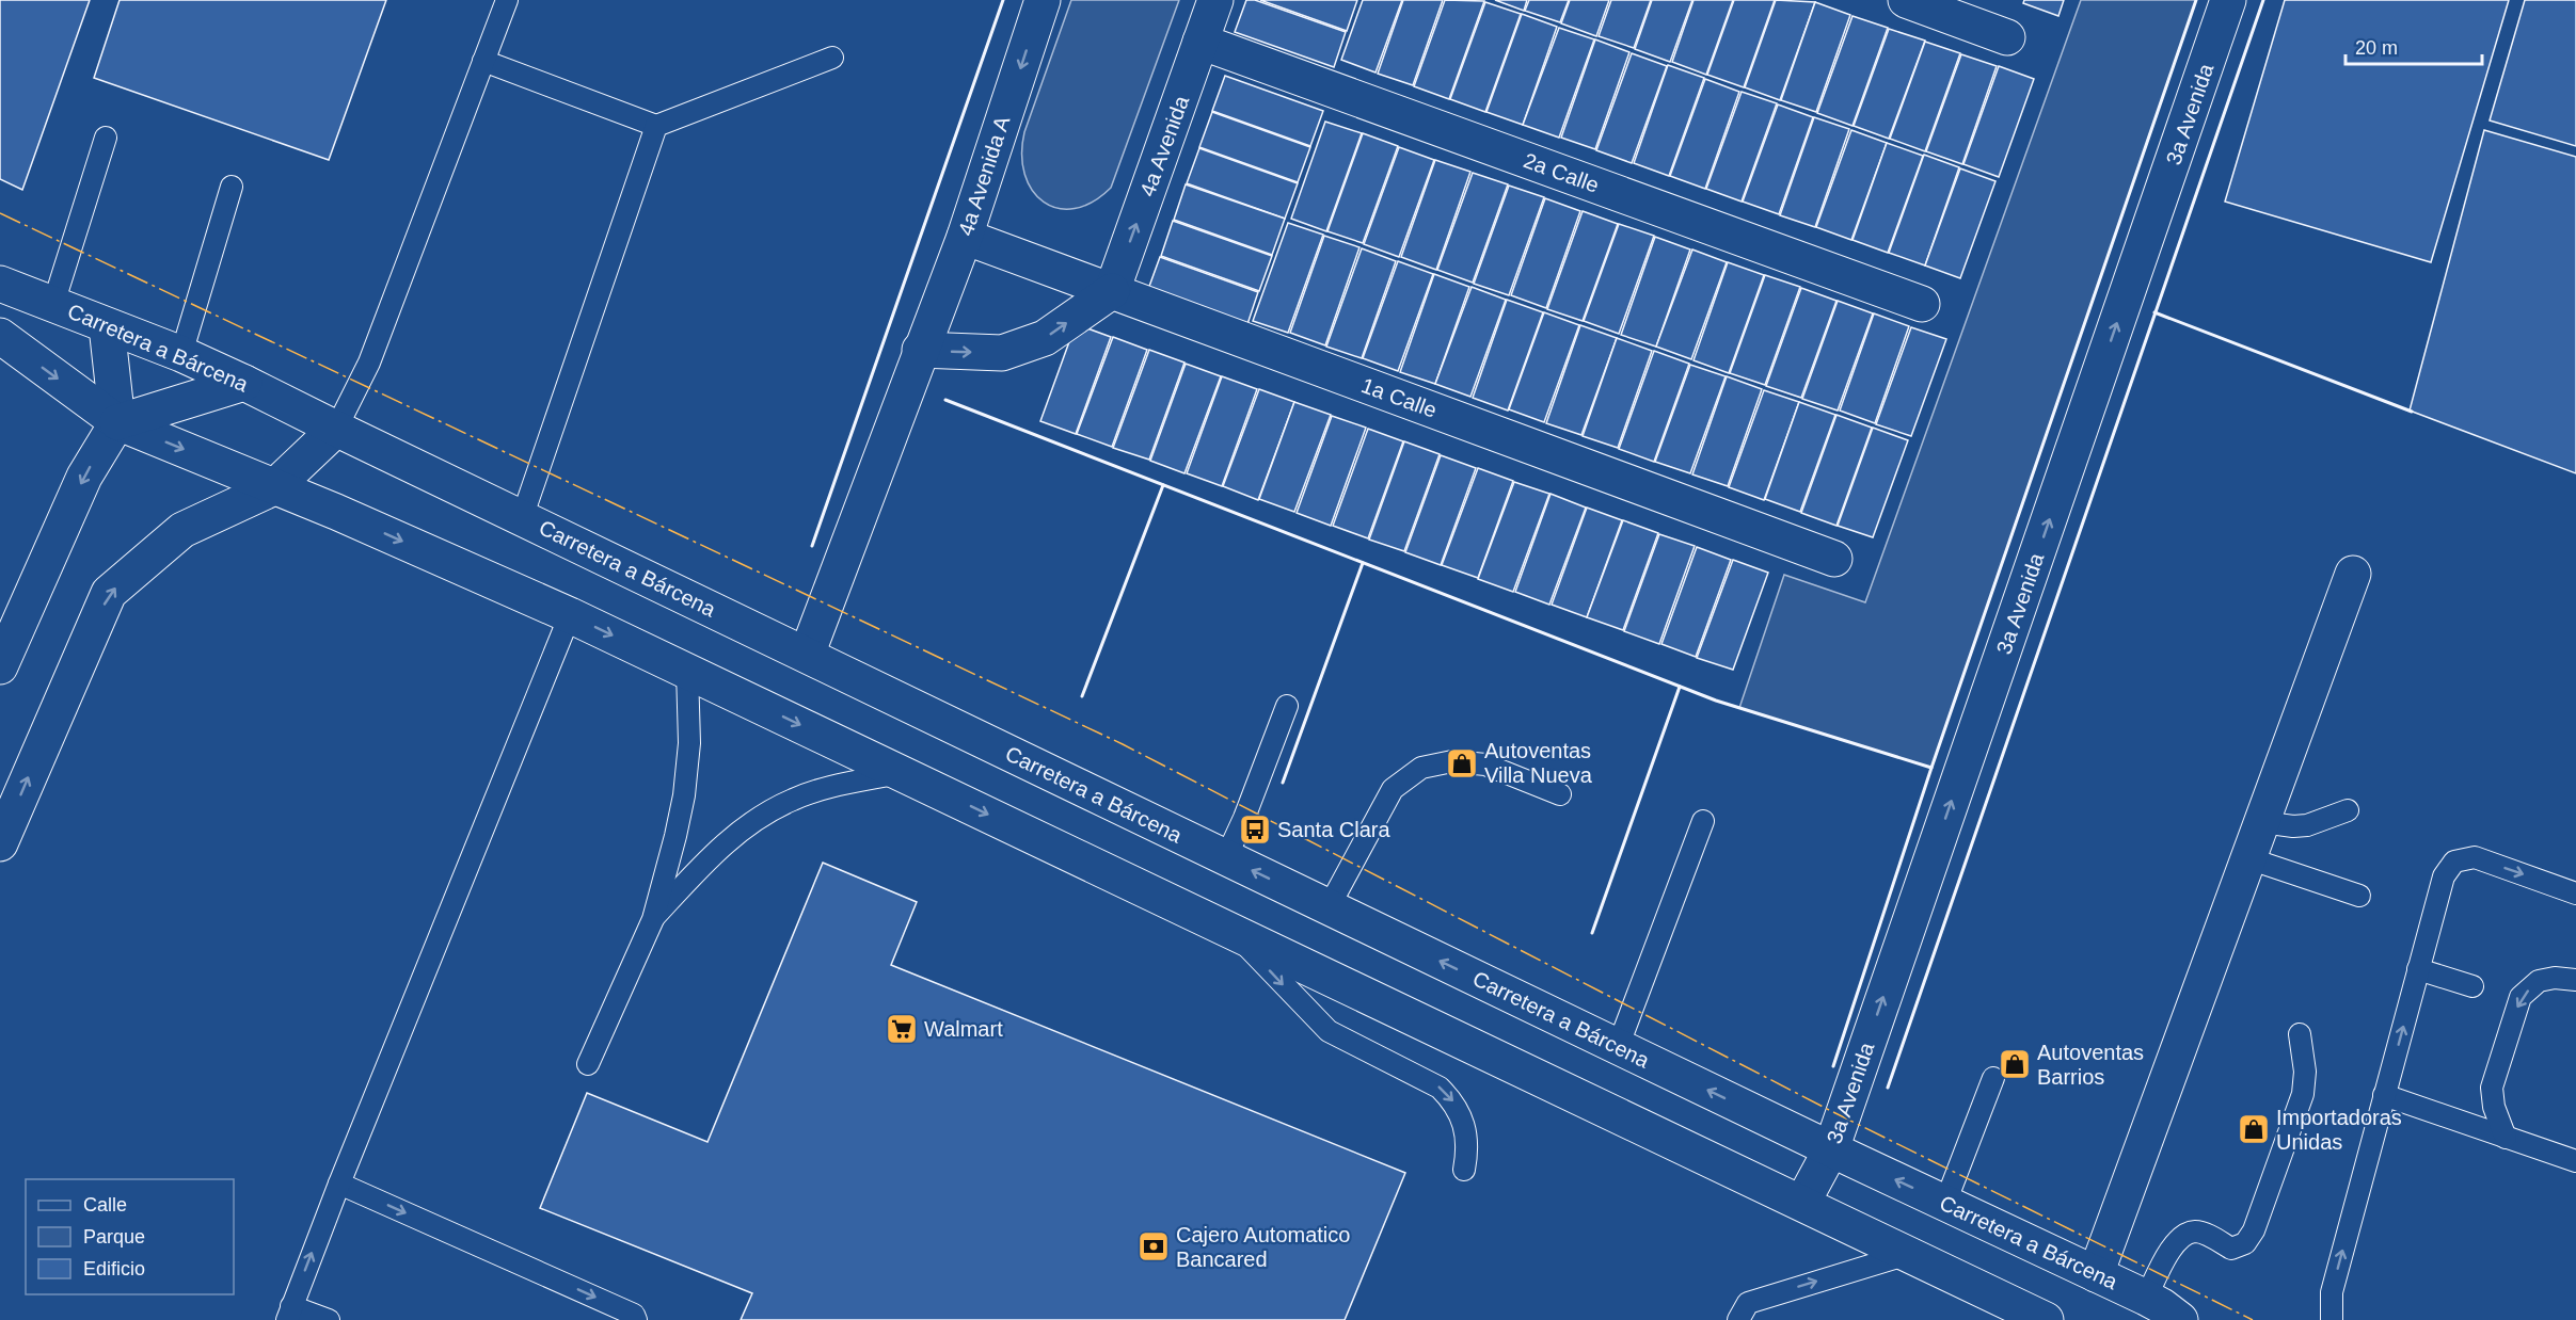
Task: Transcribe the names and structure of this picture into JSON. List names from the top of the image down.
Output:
{
  "streets": {
    "street": [
      "3a Avenida",
      "4a Avenida",
      "2a Calle",
      "4a Avenida A",
      "Carretera a Bárcena",
      "1a Calle"
    ]
  },
  "crossings": [
    ["3a Avenida", "Carretera a Bárcena"],
    ["4a Avenida", "2a Calle"],
    ["4a Avenida", "1a Calle"],
    ["4a Avenida A", "Carretera a Bárcena"],
    ["4a Avenida A", "1a Calle"]
  ],
  "one_way": ["4a Avenida", "4a Avenida A"],
  "places": {
    "shop": ["Autoventas Villa Nueva", "Autoventas Barrios", "Importadoras Unidas"],
    "bus stop": ["Santa Clara"],
    "supermarket": ["Walmart"],
    "bank": ["Cajero Automatico Bancared"]
  },
  "legend": ["Calle", "Parque", "Edificio"],
  "scale_bar": "20 m"
}
